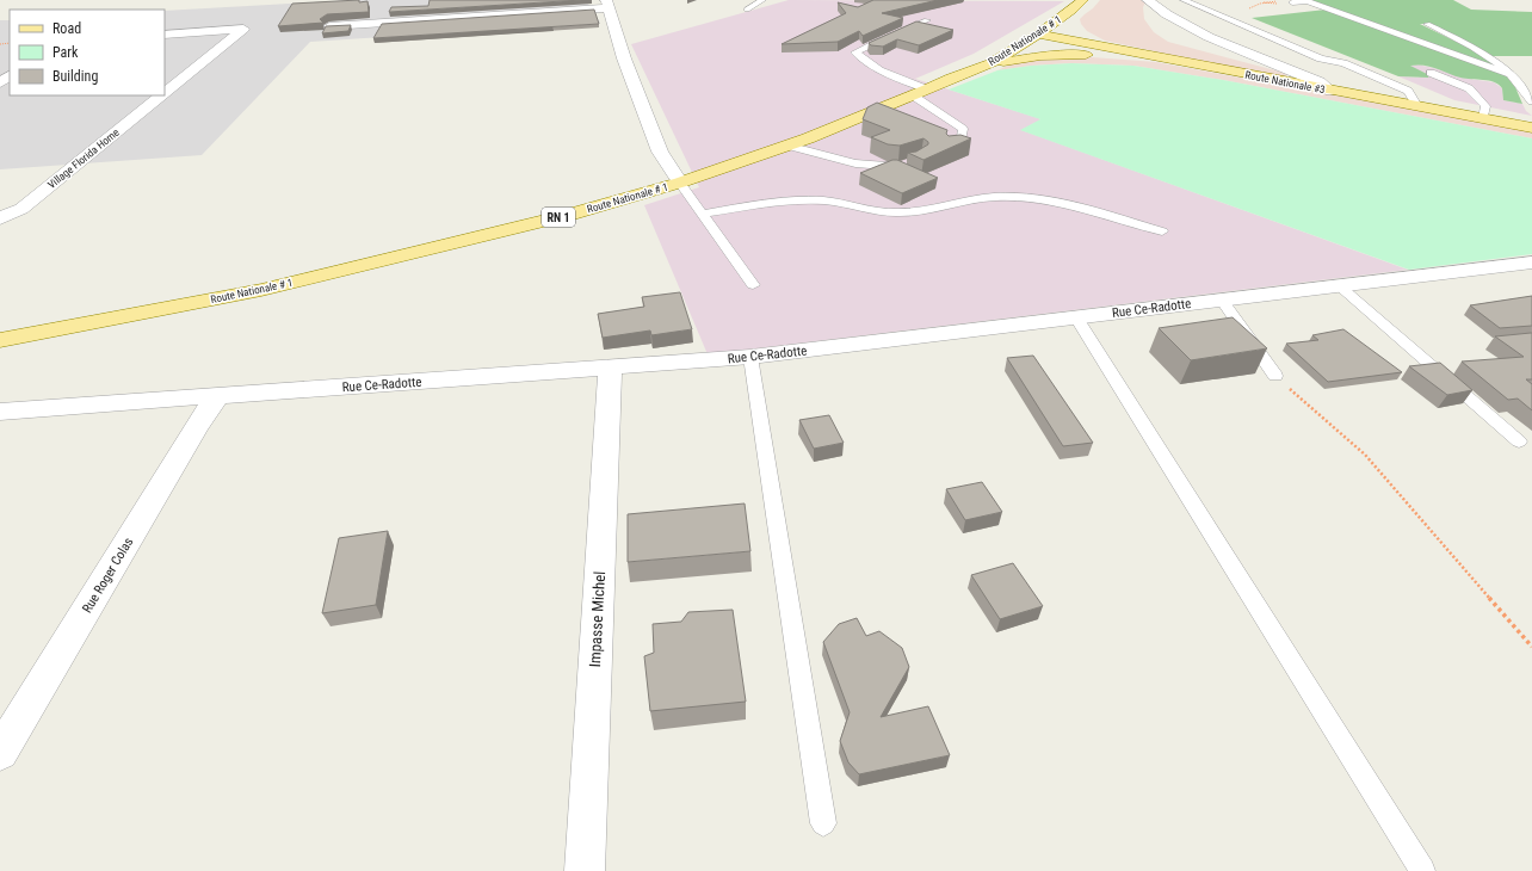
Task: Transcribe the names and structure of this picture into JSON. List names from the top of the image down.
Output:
{
  "streets": {
    "main road": ["Route Nationale # 1", "Route Nationale #3", "RN 1"],
    "street": [
      "Village Florida Home",
      "Rue Ce-Radotte",
      "Rue Roger Colas",
      "Impasse Michel"
    ]
  },
  "crossings": [
    ["Route Nationale # 1", "Route Nationale #3"],
    ["Rue Ce-Radotte", "Rue Roger Colas"],
    ["Rue Ce-Radotte", "Impasse Michel"]
  ],
  "legend": ["Road", "Park", "Building"]
}
